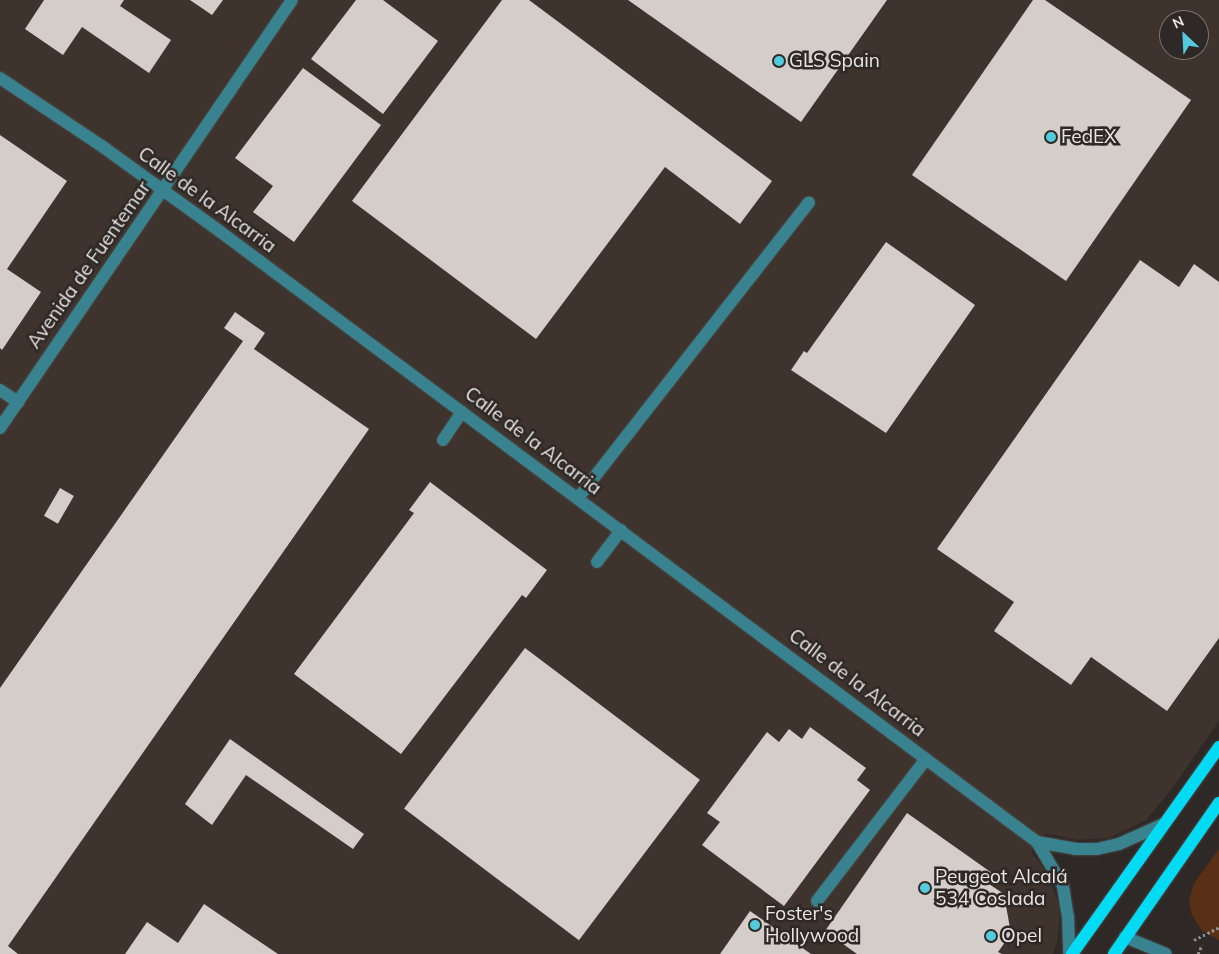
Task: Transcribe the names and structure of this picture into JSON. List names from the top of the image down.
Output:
{
  "streets": {
    "street": ["Calle de la Alcarria", "Avenida de Fuentemar"]
  },
  "crossings": [
    ["Calle de la Alcarria", "Avenida de Fuentemar"]
  ],
  "places": [
    "GLS Spain",
    "FedEX",
    "Peugeot Alcalá 534 Coslada",
    "Foster's Hollywood",
    "Opel"
  ],
  "north": "top left"
}
